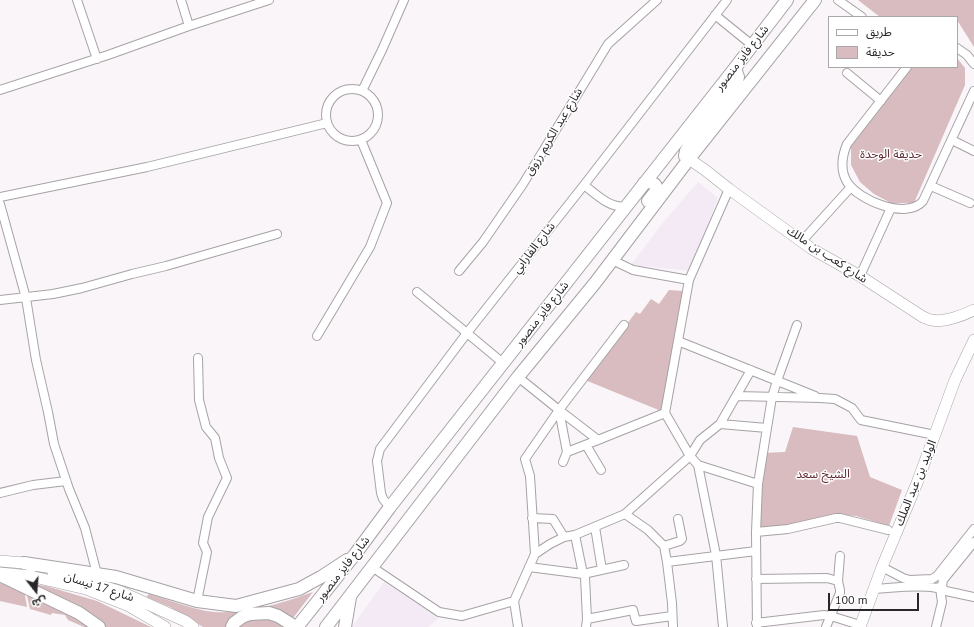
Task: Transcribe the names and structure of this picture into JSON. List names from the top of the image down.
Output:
{
  "streets": {
    "highway": ["شارع فايز منصور"],
    "main road": ["شارع كعب بن مالك", "الوليد بن عبد الملك", "شارع 17 نيسان"],
    "street": ["شارع عبد الكريم رزوق", "شارع الفارابي"]
  },
  "crossings": [
    ["شارع فايز منصور", "شارع الفارابي"],
    ["شارع فايز منصور", "شارع كعب بن مالك"]
  ],
  "parks": ["حديقة الوحدة", "الشيخ سعد"],
  "legend": ["طريق", "حديقة"],
  "scale_bar": "100 m",
  "north": "bottom"
}
